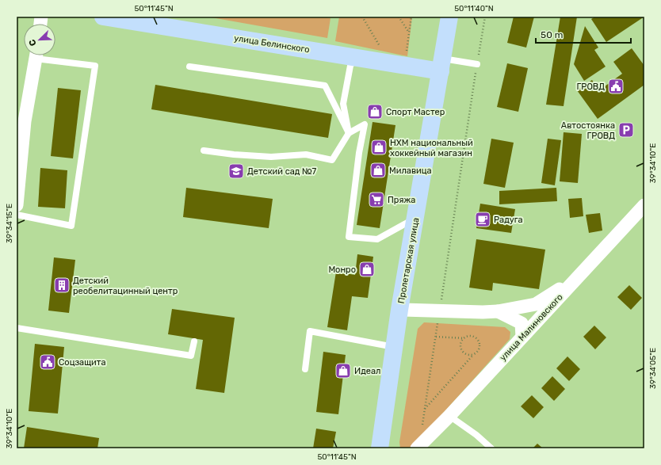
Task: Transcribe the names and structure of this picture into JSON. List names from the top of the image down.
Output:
{
  "streets": {
    "main road": ["улица Белинского", "Пролетарская улица"],
    "street": ["улица Малиновского"]
  },
  "crossings": [
    ["улица Белинского", "Пролетарская улица"]
  ],
  "places": {
    "public building": ["ГРОВД", "Соцзащита"],
    "shop": [
      "Спорт Мастер",
      "НХМ национальный хоккейный магазин",
      "Милавица",
      "Монро",
      "Идеал"
    ],
    "parking": ["Автостоянка ГРОВД"],
    "school or university": ["Детский сад №7"],
    "supermarket": ["Пряжа"],
    "cafe": ["Радуга"],
    "building": ["Детский реобелитацинный центр"]
  },
  "scale_bar": "50 m",
  "north": "bottom left",
  "coordinates": [
    "50°11'45\"N",
    "50°11'40\"N",
    "39°34'10\"E",
    "39°34'15\"E",
    "39°34'05\"E"
  ]
}
